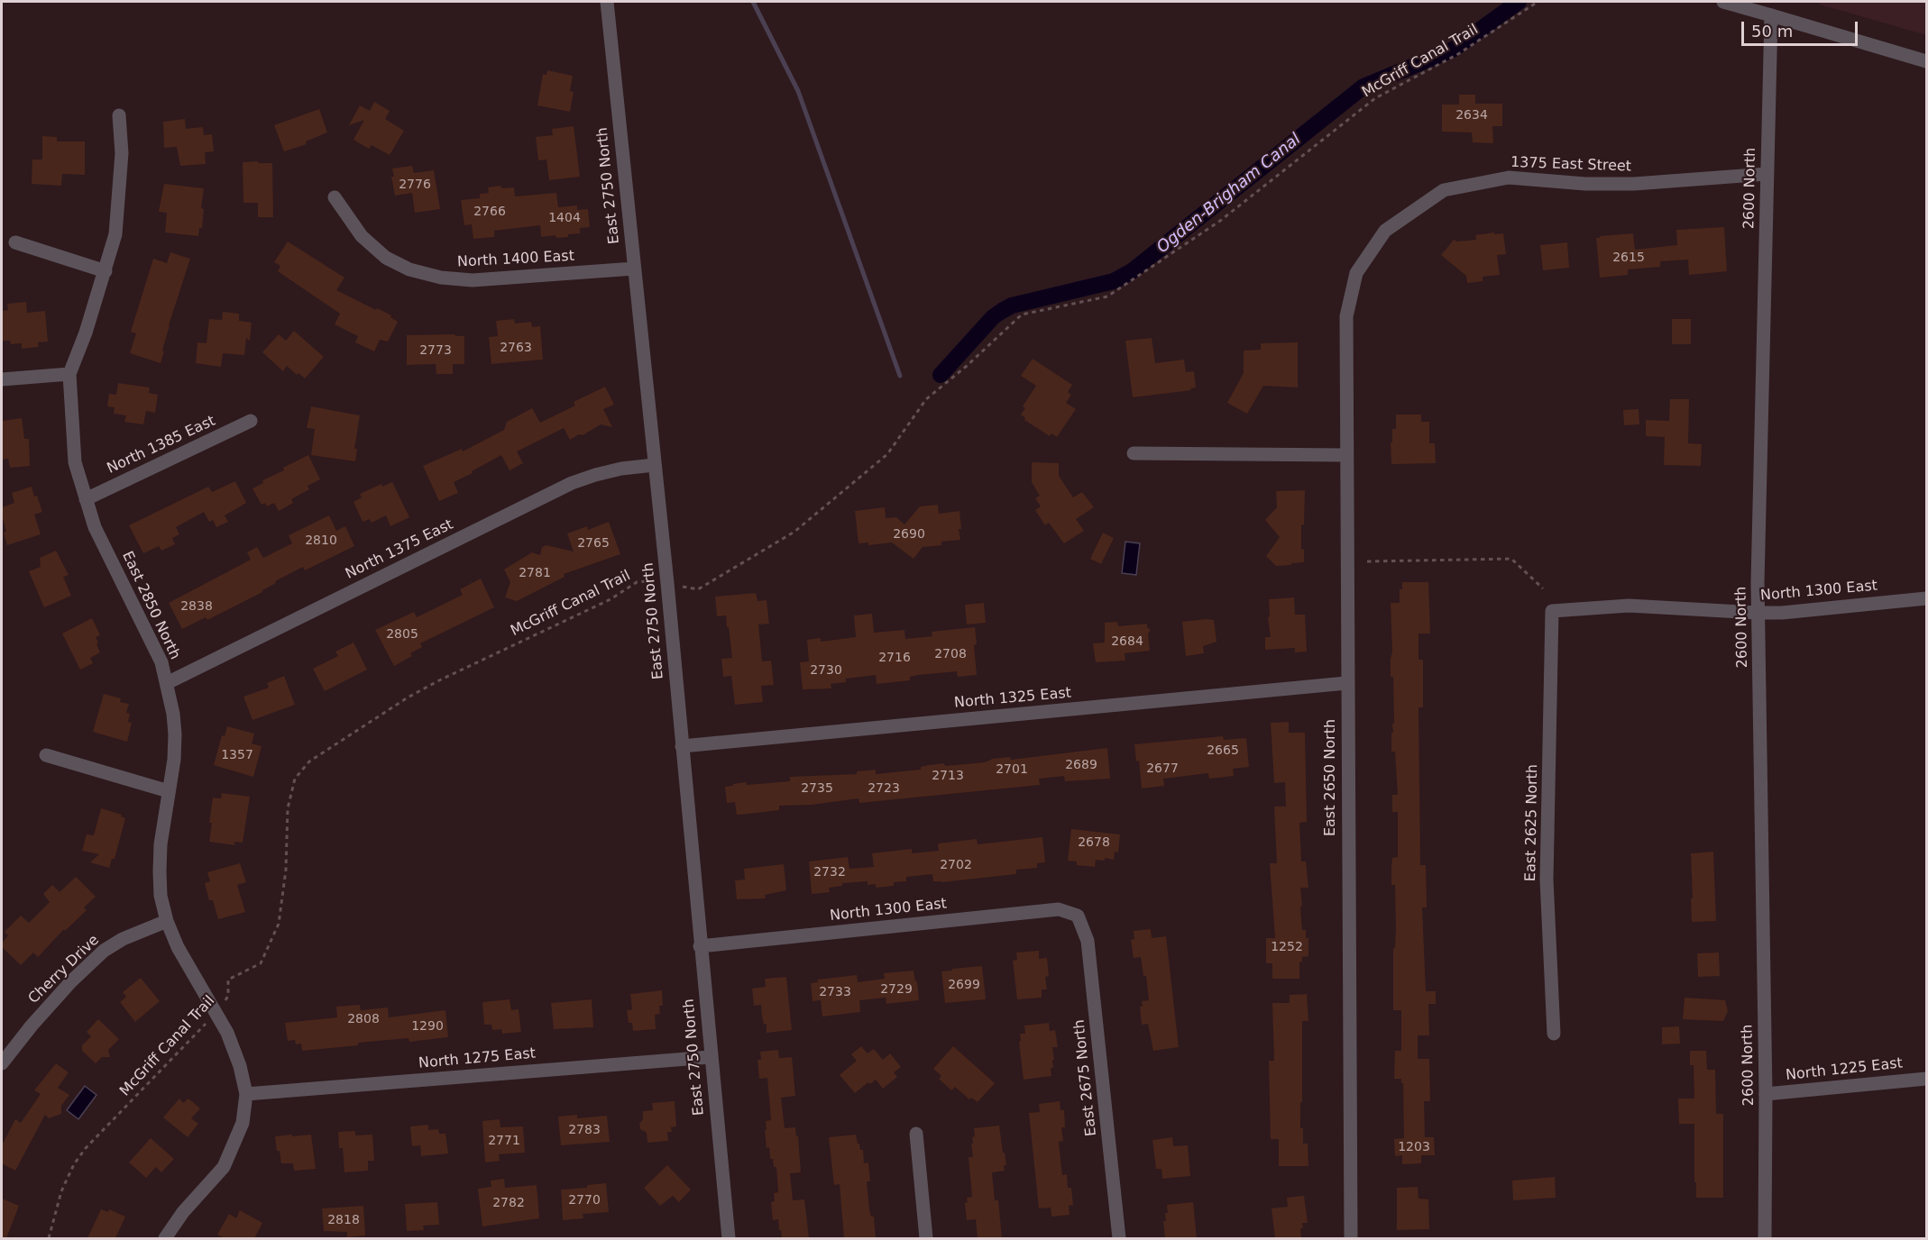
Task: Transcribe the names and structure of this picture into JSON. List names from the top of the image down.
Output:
{
  "streets": {
    "street": [
      "1375 East Street",
      "East 2750 North",
      "2600 North",
      "North 1400 East",
      "North 1385 East",
      "North 1375 East",
      "North 1300 East",
      "East 2850 North",
      "North 1325 East",
      "East 2650 North",
      "East 2625 North",
      "Cherry Drive",
      "North 1275 East",
      "North 1225 East",
      "East 2675 North"
    ],
    "path": ["McGriff Canal Trail"]
  },
  "crossings": [
    ["McGriff Canal Trail", "East 2750 North"],
    ["McGriff Canal Trail", "East 2850 North"],
    ["1375 East Street", "2600 North"],
    ["1375 East Street", "East 2650 North"],
    ["East 2750 North", "North 1400 East"],
    ["East 2750 North", "North 1375 East"],
    ["East 2750 North", "North 1300 East"],
    ["East 2750 North", "North 1325 East"],
    ["East 2750 North", "North 1275 East"],
    ["2600 North", "North 1300 East"],
    ["2600 North", "North 1225 East"],
    ["North 1385 East", "East 2850 North"],
    ["North 1375 East", "East 2850 North"],
    ["North 1300 East", "East 2625 North"],
    ["North 1300 East", "East 2675 North"],
    ["East 2850 North", "Cherry Drive"],
    ["East 2850 North", "North 1275 East"],
    ["North 1325 East", "East 2650 North"]
  ],
  "water": ["Ogden-Brigham Canal"],
  "house_numbers": [
    "2634",
    "2776",
    "2766",
    "1404",
    "2615",
    "2763",
    "2773",
    "2690",
    "2810",
    "2765",
    "2781",
    "2838",
    "2805",
    "2684",
    "2708",
    "2716",
    "2730",
    "2665",
    "1357",
    "2689",
    "2677",
    "2701",
    "2713",
    "2735",
    "2723",
    "2678",
    "2702",
    "2732",
    "1252",
    "2699",
    "2729",
    "2733",
    "2808",
    "1290",
    "2783",
    "2771",
    "1203",
    "2770",
    "2782",
    "2818"
  ],
  "scale_bar": "50 m"
}
